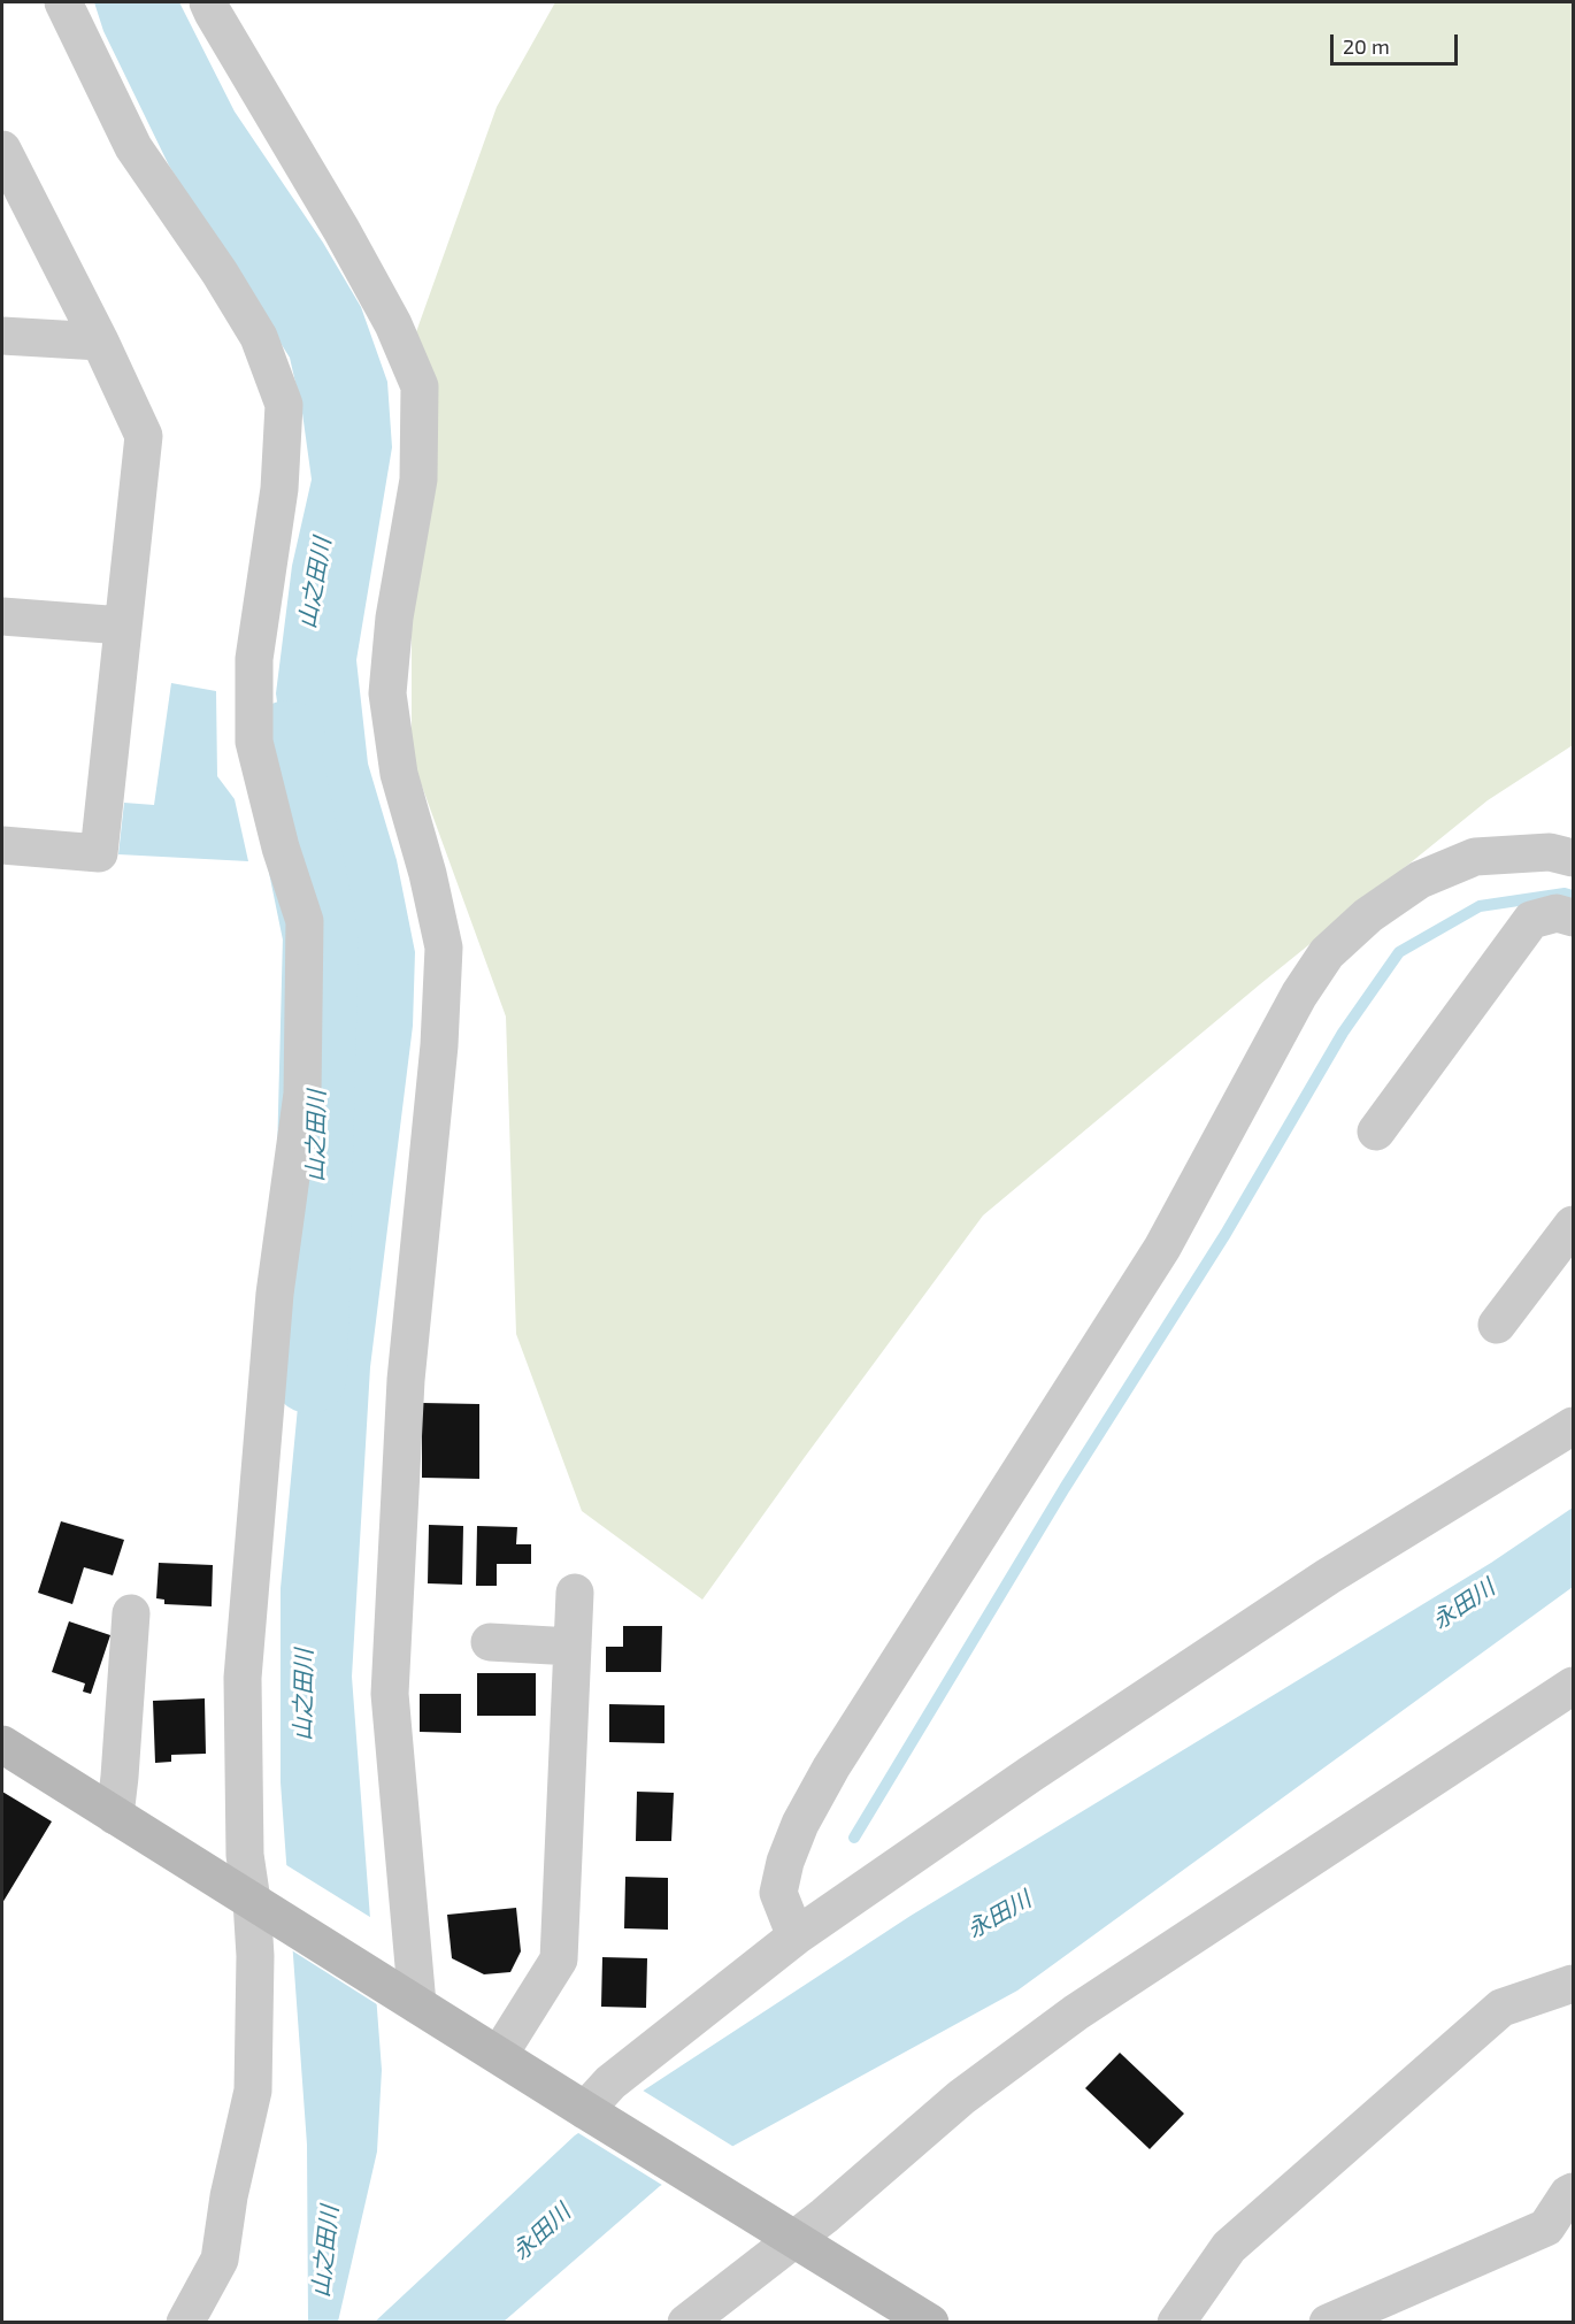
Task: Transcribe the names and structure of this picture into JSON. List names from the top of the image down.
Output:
{
  "water": ["山之田川", "永田川"],
  "scale_bar": "20 m"
}
